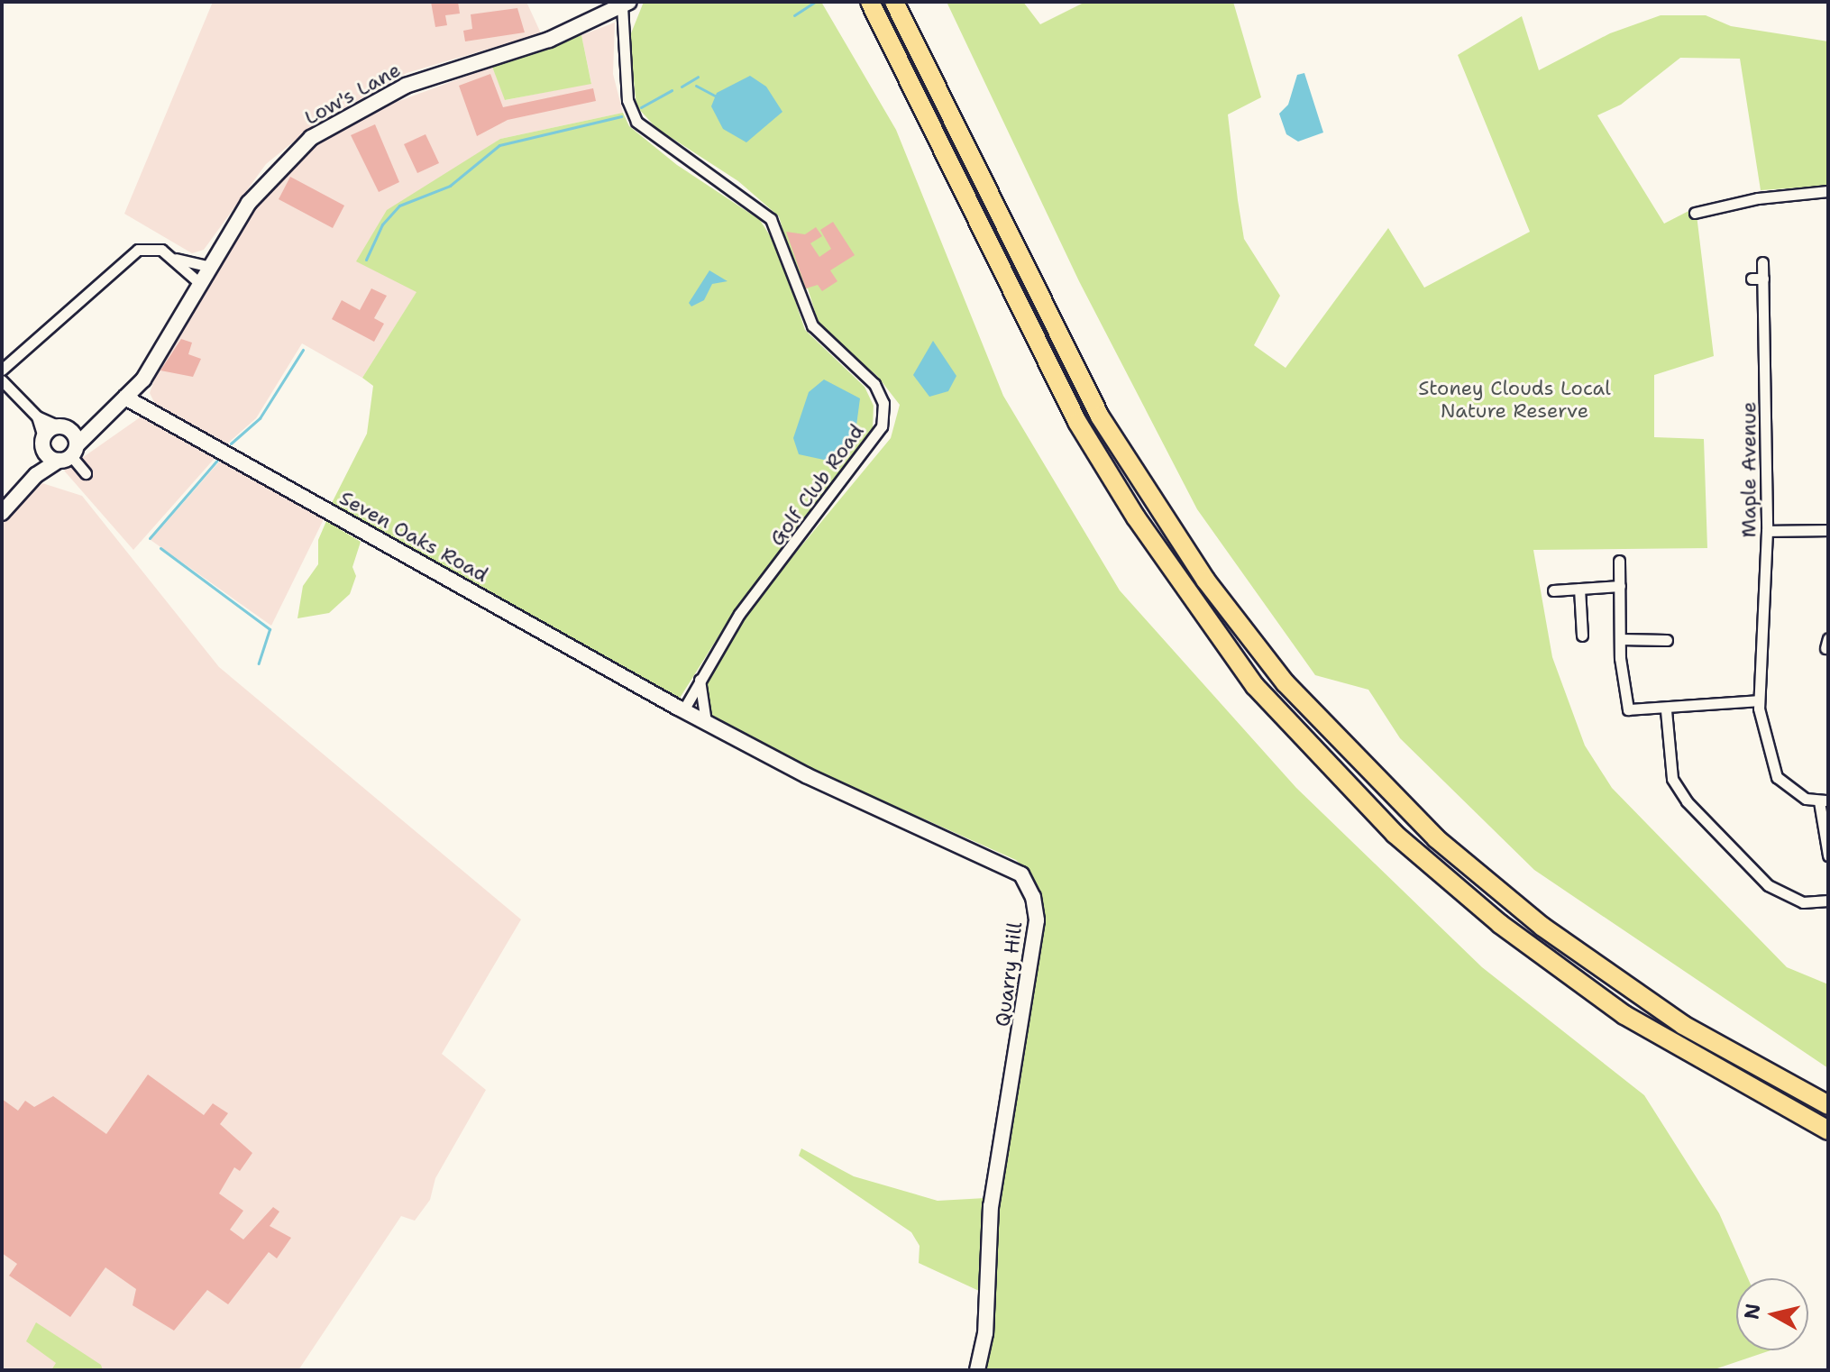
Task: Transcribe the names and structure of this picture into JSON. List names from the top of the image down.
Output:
{
  "streets": {
    "street": [
      "Low's Lane",
      "Maple Avenue",
      "Golf Club Road",
      "Seven Oaks Road",
      "Quarry Hill"
    ]
  },
  "crossings": [
    ["Low's Lane", "Golf Club Road"],
    ["Low's Lane", "Seven Oaks Road"],
    ["Golf Club Road", "Seven Oaks Road"],
    ["Golf Club Road", "Quarry Hill"],
    ["Seven Oaks Road", "Quarry Hill"]
  ],
  "parks": ["Stoney Clouds Local Nature Reserve"],
  "north": "left"
}
